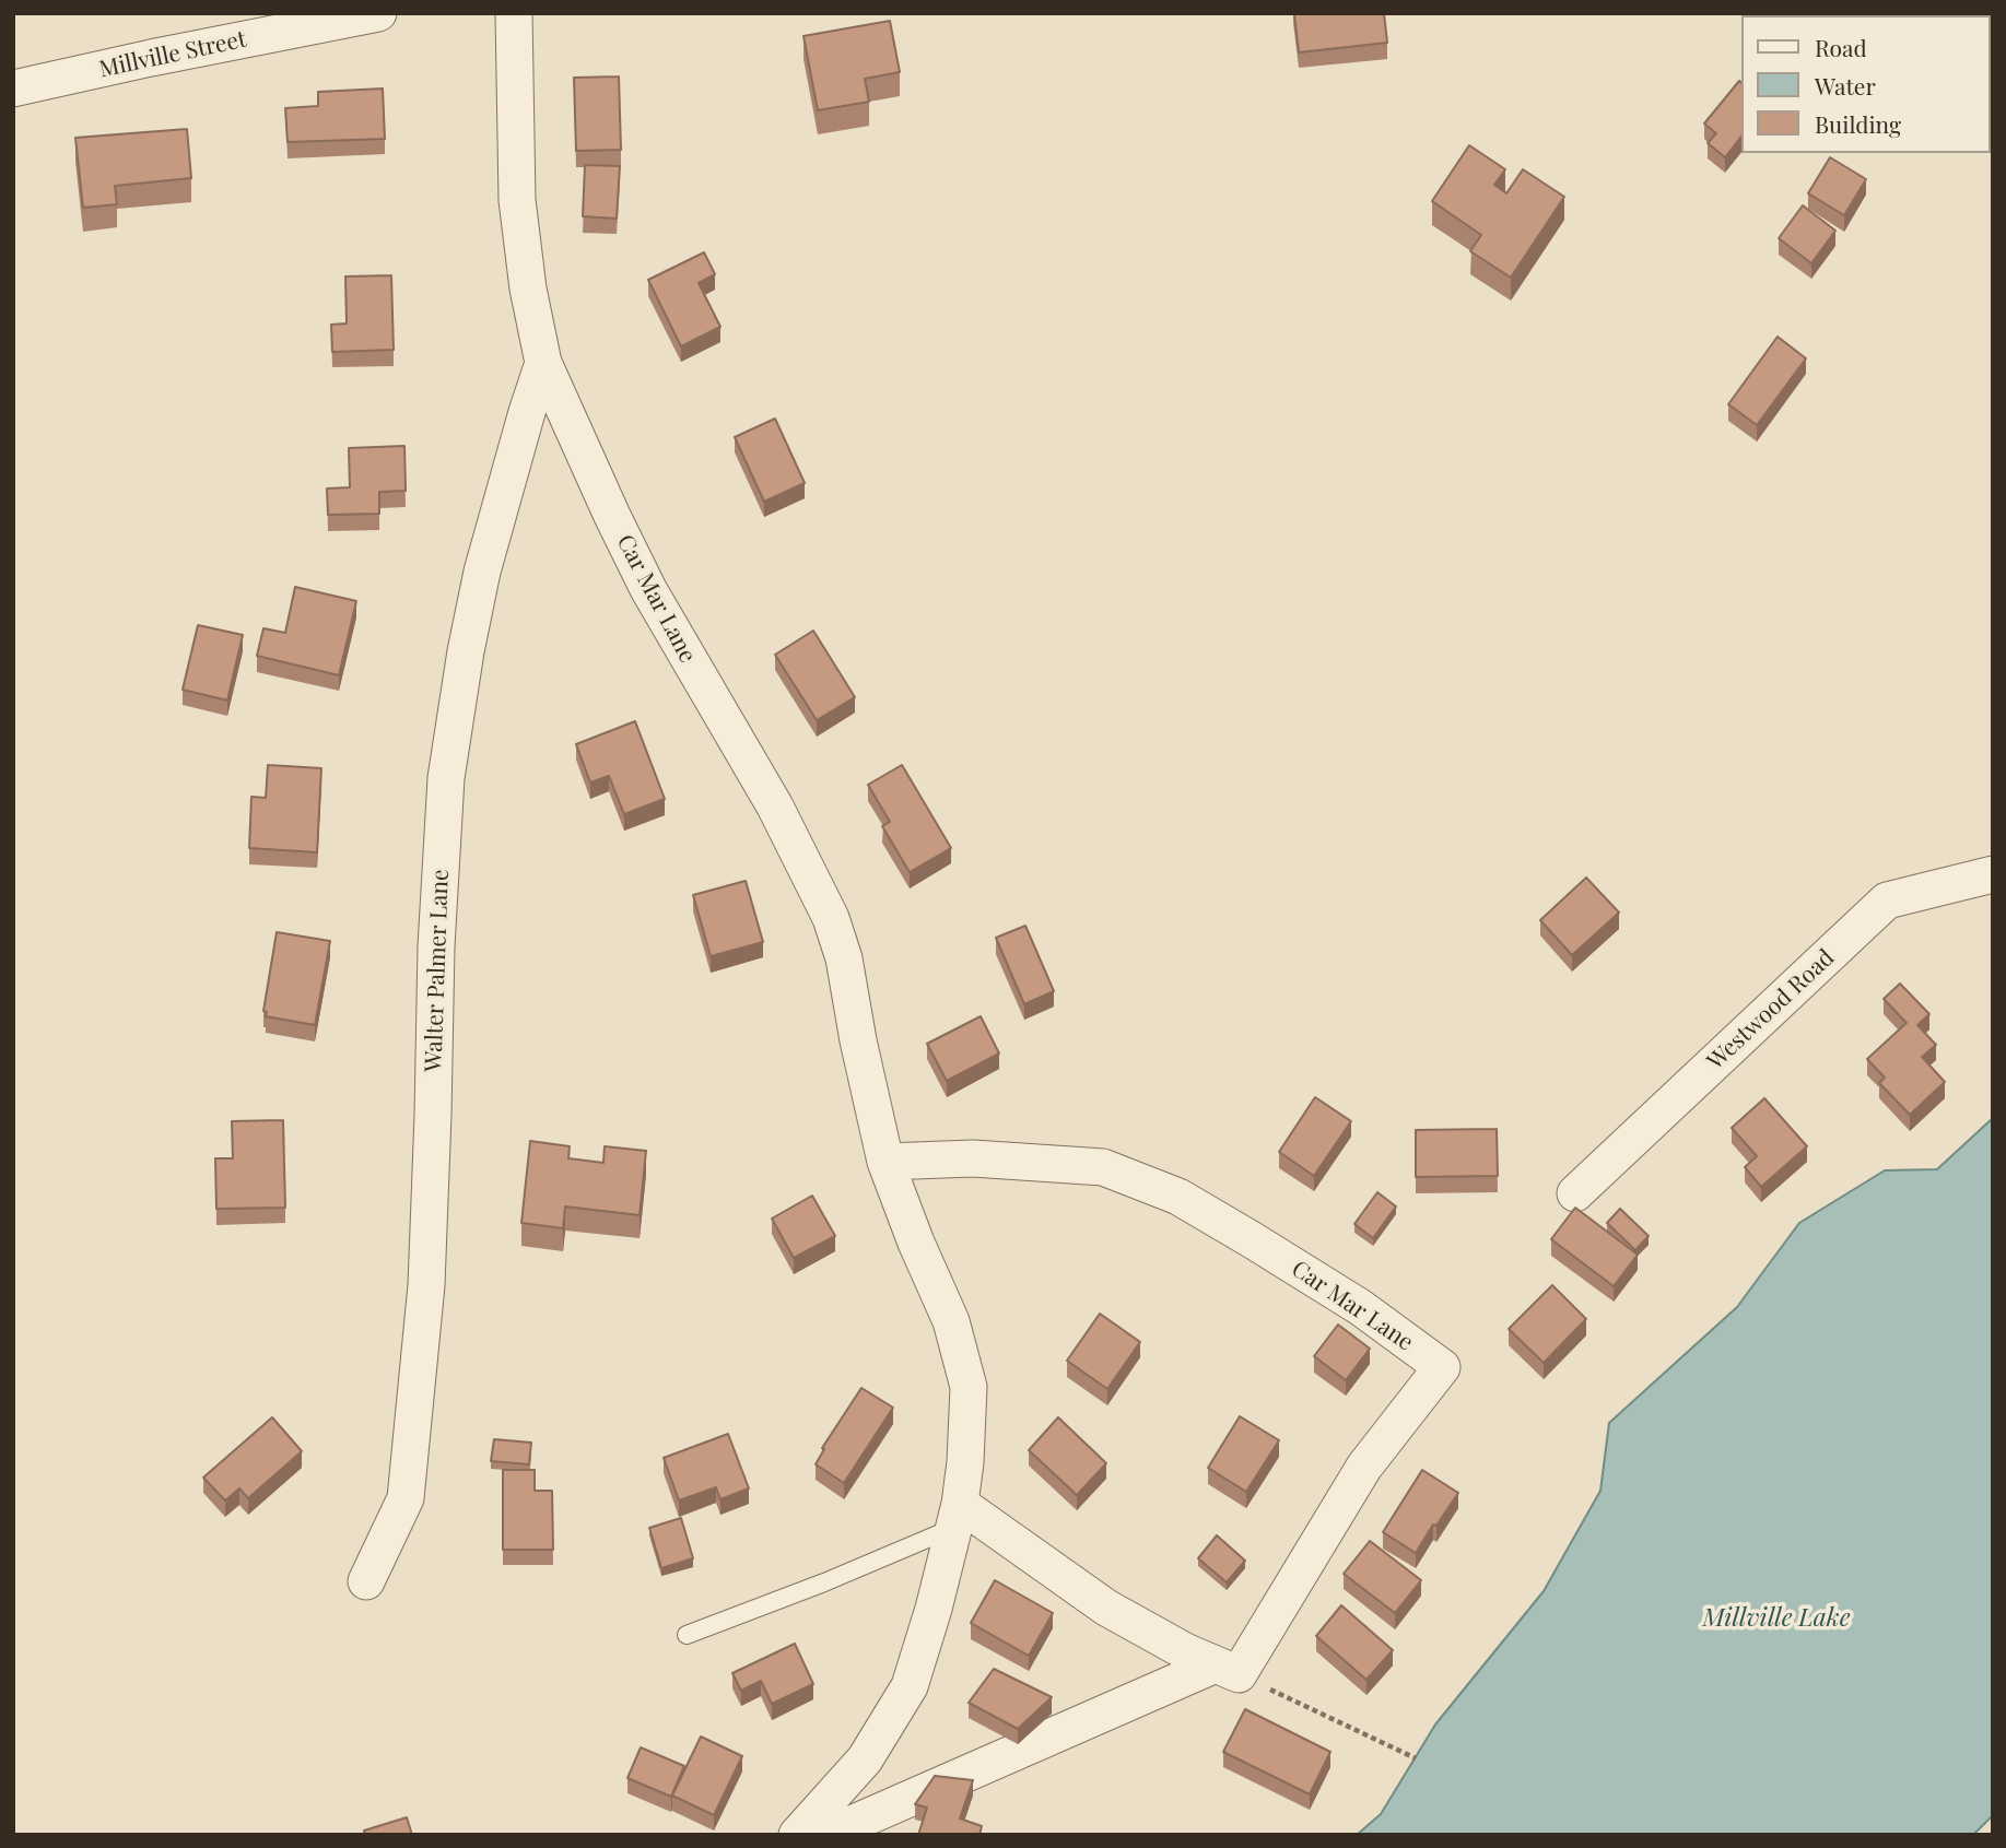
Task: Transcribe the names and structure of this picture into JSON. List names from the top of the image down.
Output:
{
  "streets": {
    "street": [
      "Millville Street",
      "Car Mar Lane",
      "Walter Palmer Lane",
      "Westwood Road"
    ]
  },
  "crossings": [
    ["Car Mar Lane", "Walter Palmer Lane"]
  ],
  "water": ["Millville Lake"],
  "legend": ["Road", "Water", "Building"]
}
